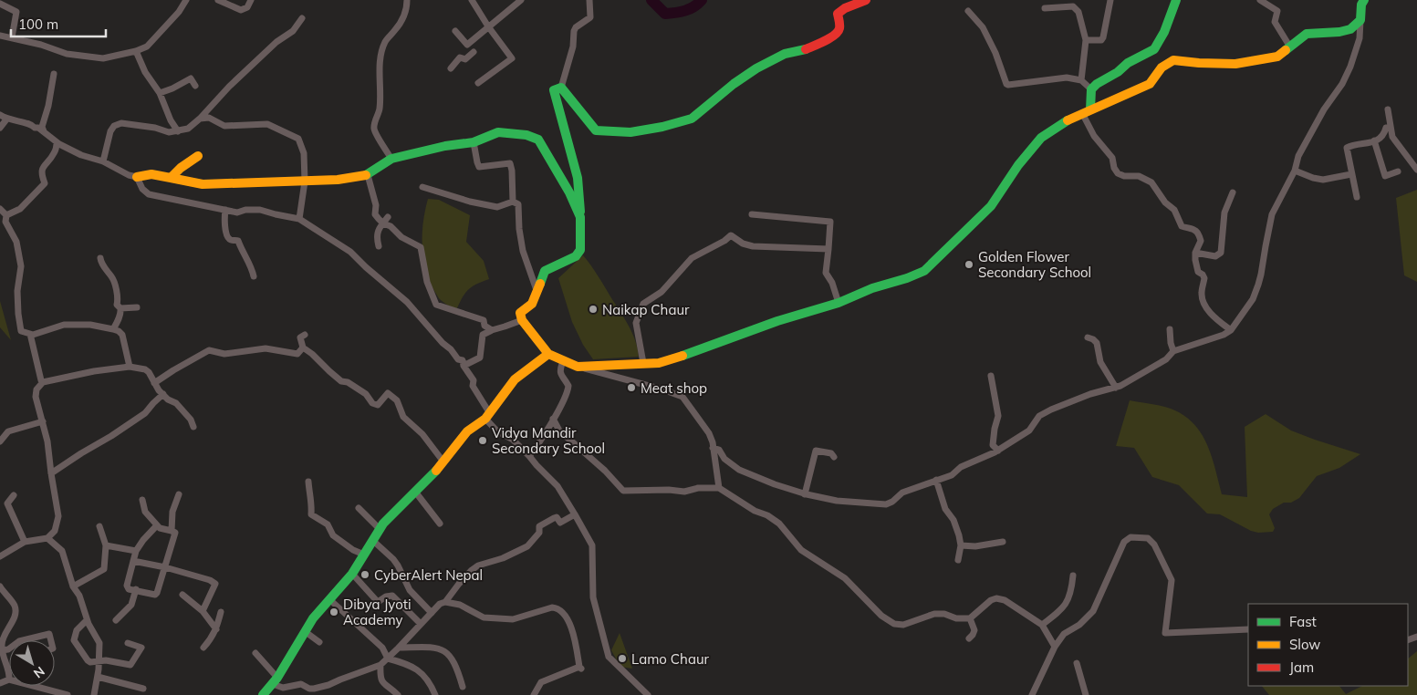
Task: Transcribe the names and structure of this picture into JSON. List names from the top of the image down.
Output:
{
  "places": [
    "Golden Flower Secondary School",
    "Naikap Chaur",
    "Meat shop",
    "Vidya Mandir Secondary School",
    "CyberAlert Nepal",
    "Dibya Jyoti Academy",
    "Lamo Chaur"
  ],
  "legend": ["Fast", "Slow", "Jam"],
  "scale_bar": "100 m",
  "north": "bottom right"
}
